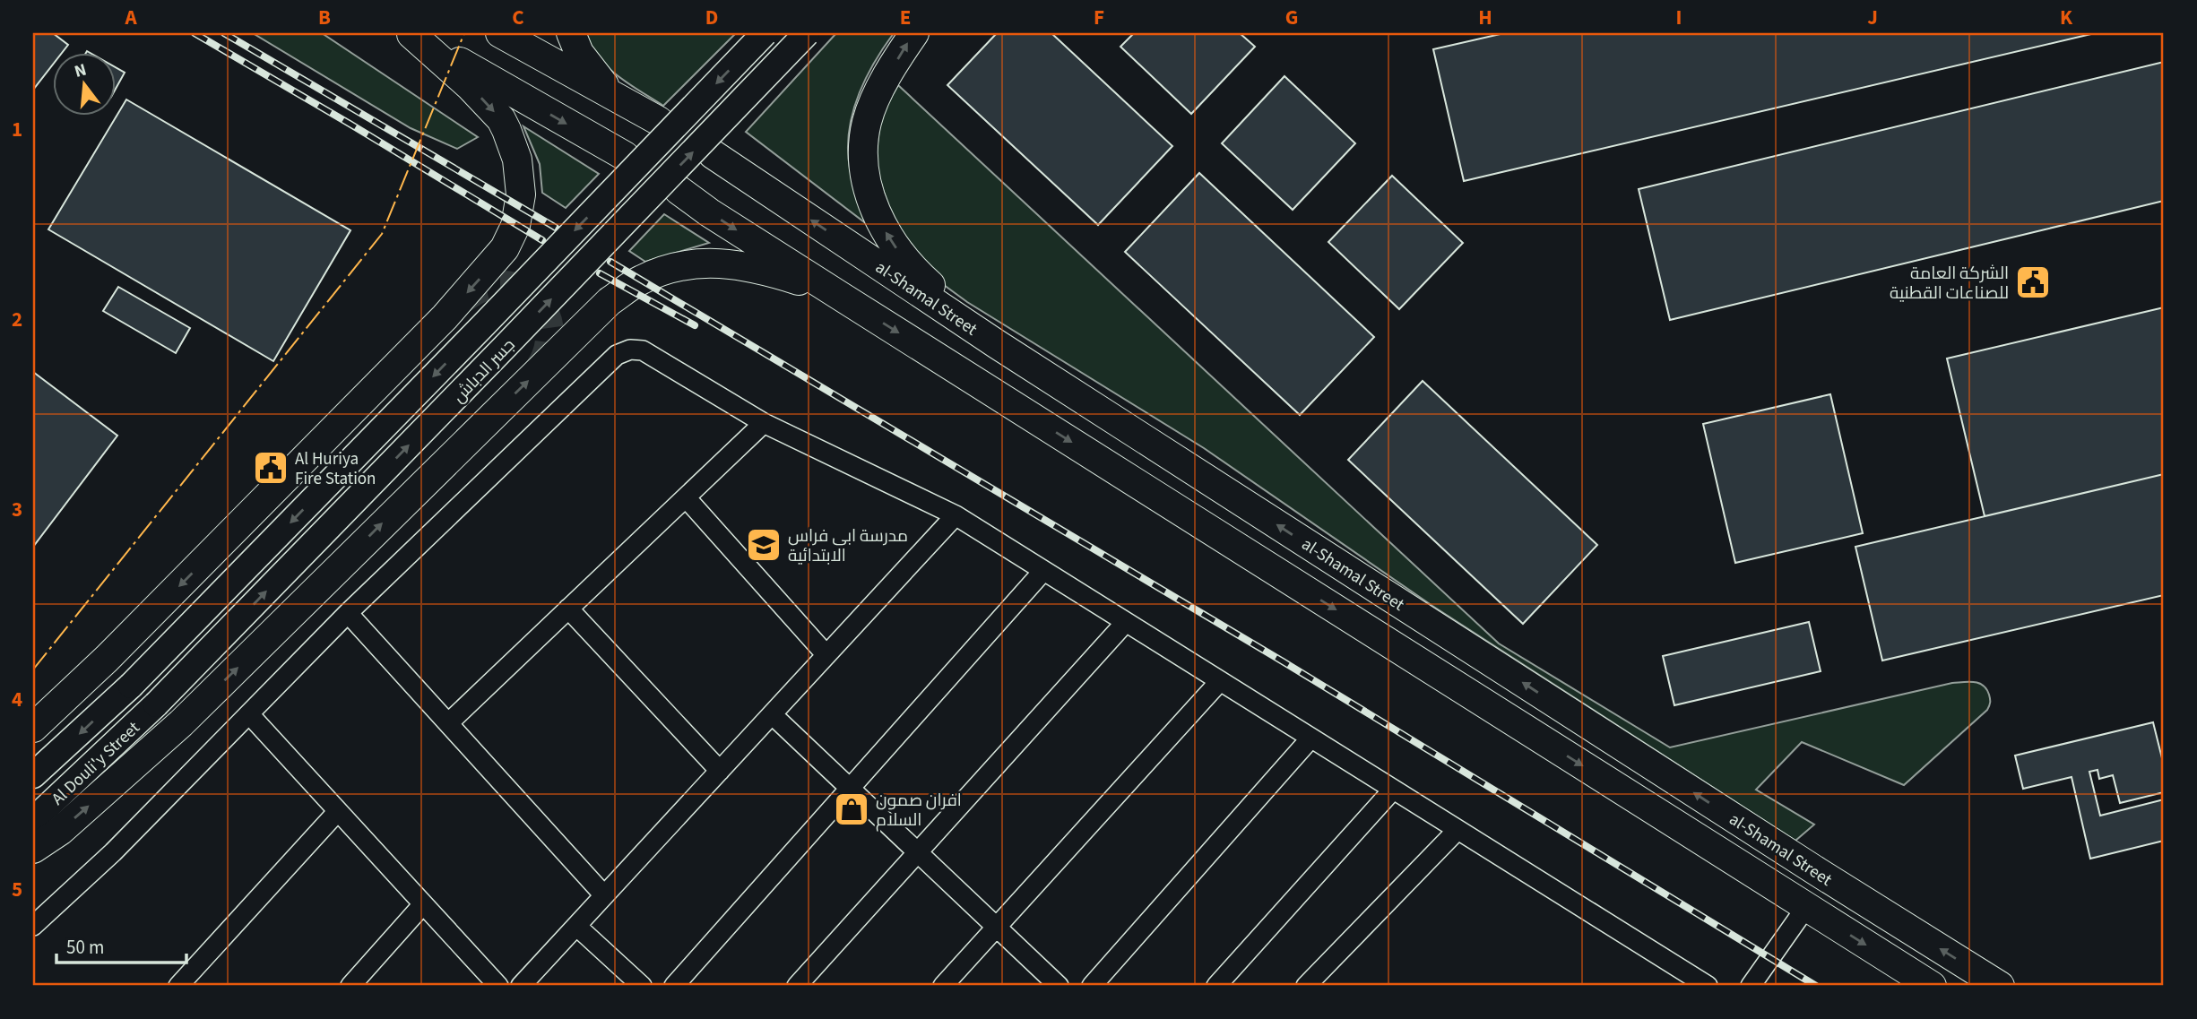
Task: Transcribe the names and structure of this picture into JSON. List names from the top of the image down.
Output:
{
  "streets": {
    "highway": ["al-Shamal Street"],
    "main road": ["جسر الدباش", "Al Douli'y Street"]
  },
  "crossings": [
    ["جسر الدباش", "Al Douli'y Street"]
  ],
  "places": {
    "public building": ["الشركة العامة للصناعات القطنية", "Al Huriya Fire Station"],
    "school or university": ["مدرسة ابي فراس الابتدائية"],
    "shop": ["افران صمون السلام"]
  },
  "scale_bar": "50 m",
  "north": "top",
  "grid": {
    "columns": [
      "A",
      "B",
      "C",
      "D",
      "E",
      "F",
      "G",
      "H",
      "I",
      "J",
      "K"
    ],
    "rows": [
      "1",
      "2",
      "3",
      "4",
      "5"
    ]
  }
}
